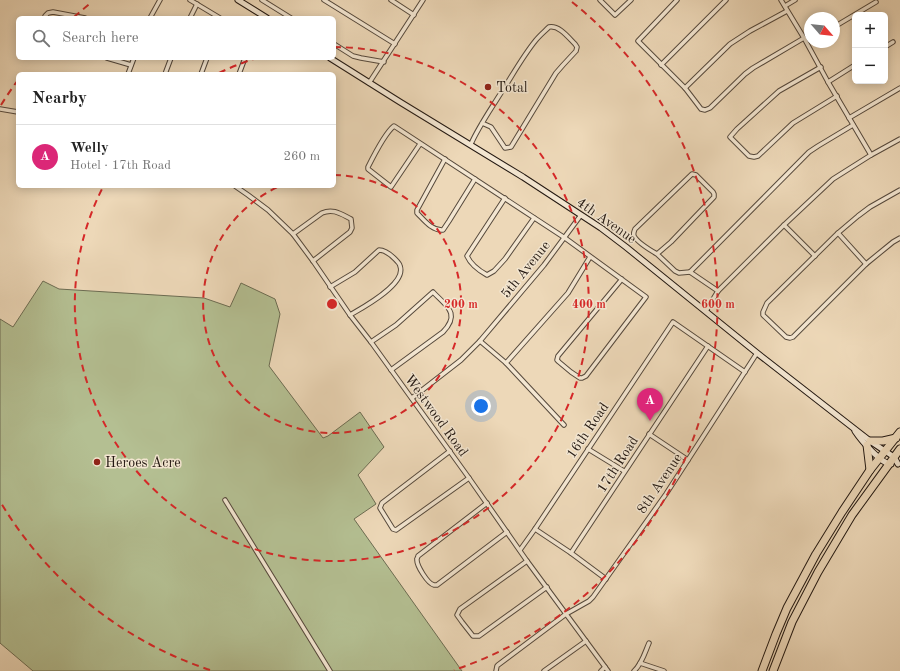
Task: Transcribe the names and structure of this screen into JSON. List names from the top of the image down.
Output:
{
  "streets": {
    "street": [
      "4th Avenue",
      "5th Avenue",
      "Westwood Road",
      "16th Road",
      "17th Road",
      "8th Avenue"
    ]
  },
  "crossings": [
    ["4th Avenue", "5th Avenue"],
    ["4th Avenue", "8th Avenue"],
    ["5th Avenue", "Westwood Road"],
    ["Westwood Road", "16th Road"],
    ["Westwood Road", "8th Avenue"],
    ["16th Road", "17th Road"]
  ],
  "places": ["Total", "Heroes Acre"],
  "north": "bottom right",
  "page": {
    "map_buttons": ["+", "−"],
    "search": "Search here",
    "heading": "Nearby",
    "list": [
      {
        "mark": "A",
        "name": "Welly",
        "note": "Hotel · 17th Road",
        "value": "260 m"
      }
    ],
    "pins": "A"
  },
  "rings": ["200 m", "400 m", "600 m"]
}
